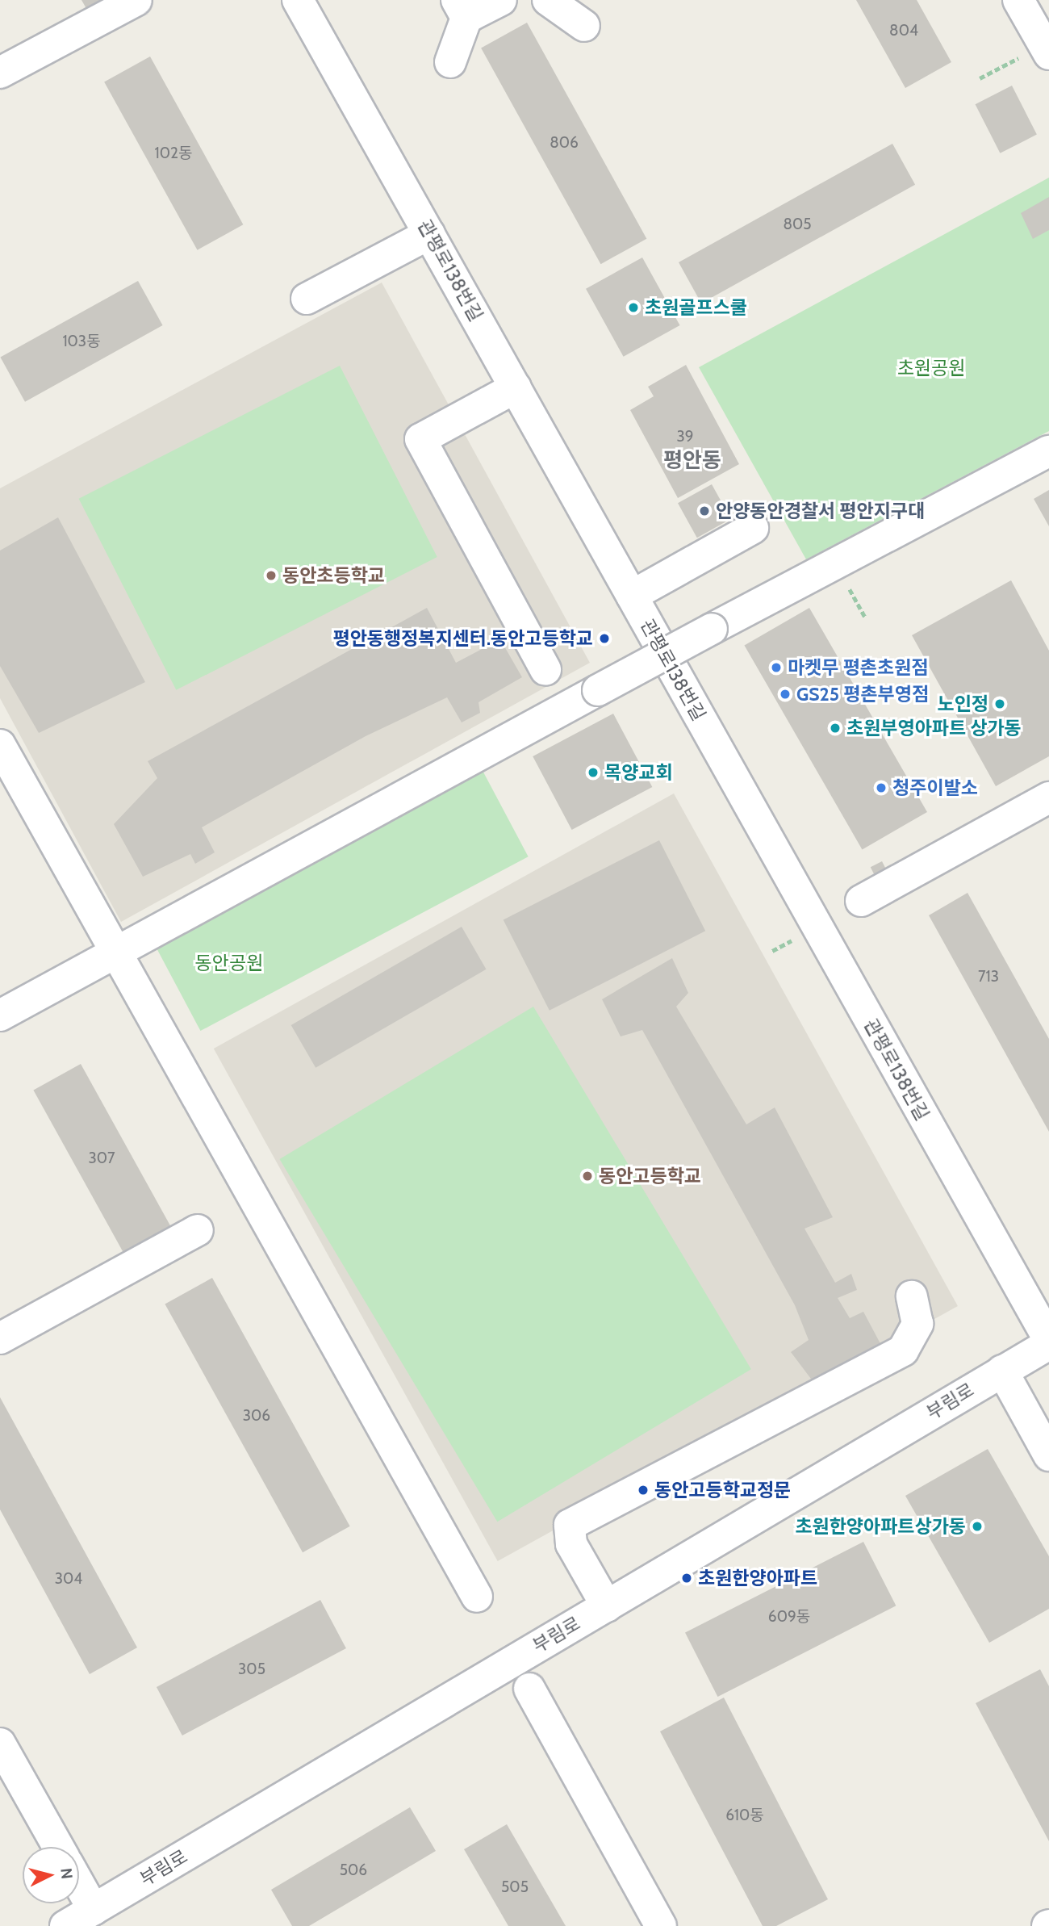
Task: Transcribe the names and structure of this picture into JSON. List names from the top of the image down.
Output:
{
  "streets": {
    "street": ["관평로138번길", "부림로"]
  },
  "districts": ["평안동"],
  "parks": ["초원공원", "동안공원"],
  "places": [
    "초원골프스쿨",
    "안양동안경찰서 평안지구대",
    "동안초등학교",
    "평안동행정복지센터.동안고등학교",
    "마켓무 평촌초원점",
    "GS25 평촌부영점",
    "노인정",
    "초원부영아파트 상가동",
    "목양교회",
    "청주이발소",
    "동안고등학교",
    "동안고등학교정문",
    "초원한양아파트상가동",
    "초원한양아파트"
  ],
  "house_numbers": [
    "804",
    "806",
    "102동",
    "805",
    "103동",
    "39",
    "713",
    "307",
    "306",
    "304",
    "609동",
    "305",
    "610동",
    "506",
    "505"
  ],
  "north": "right"
}
